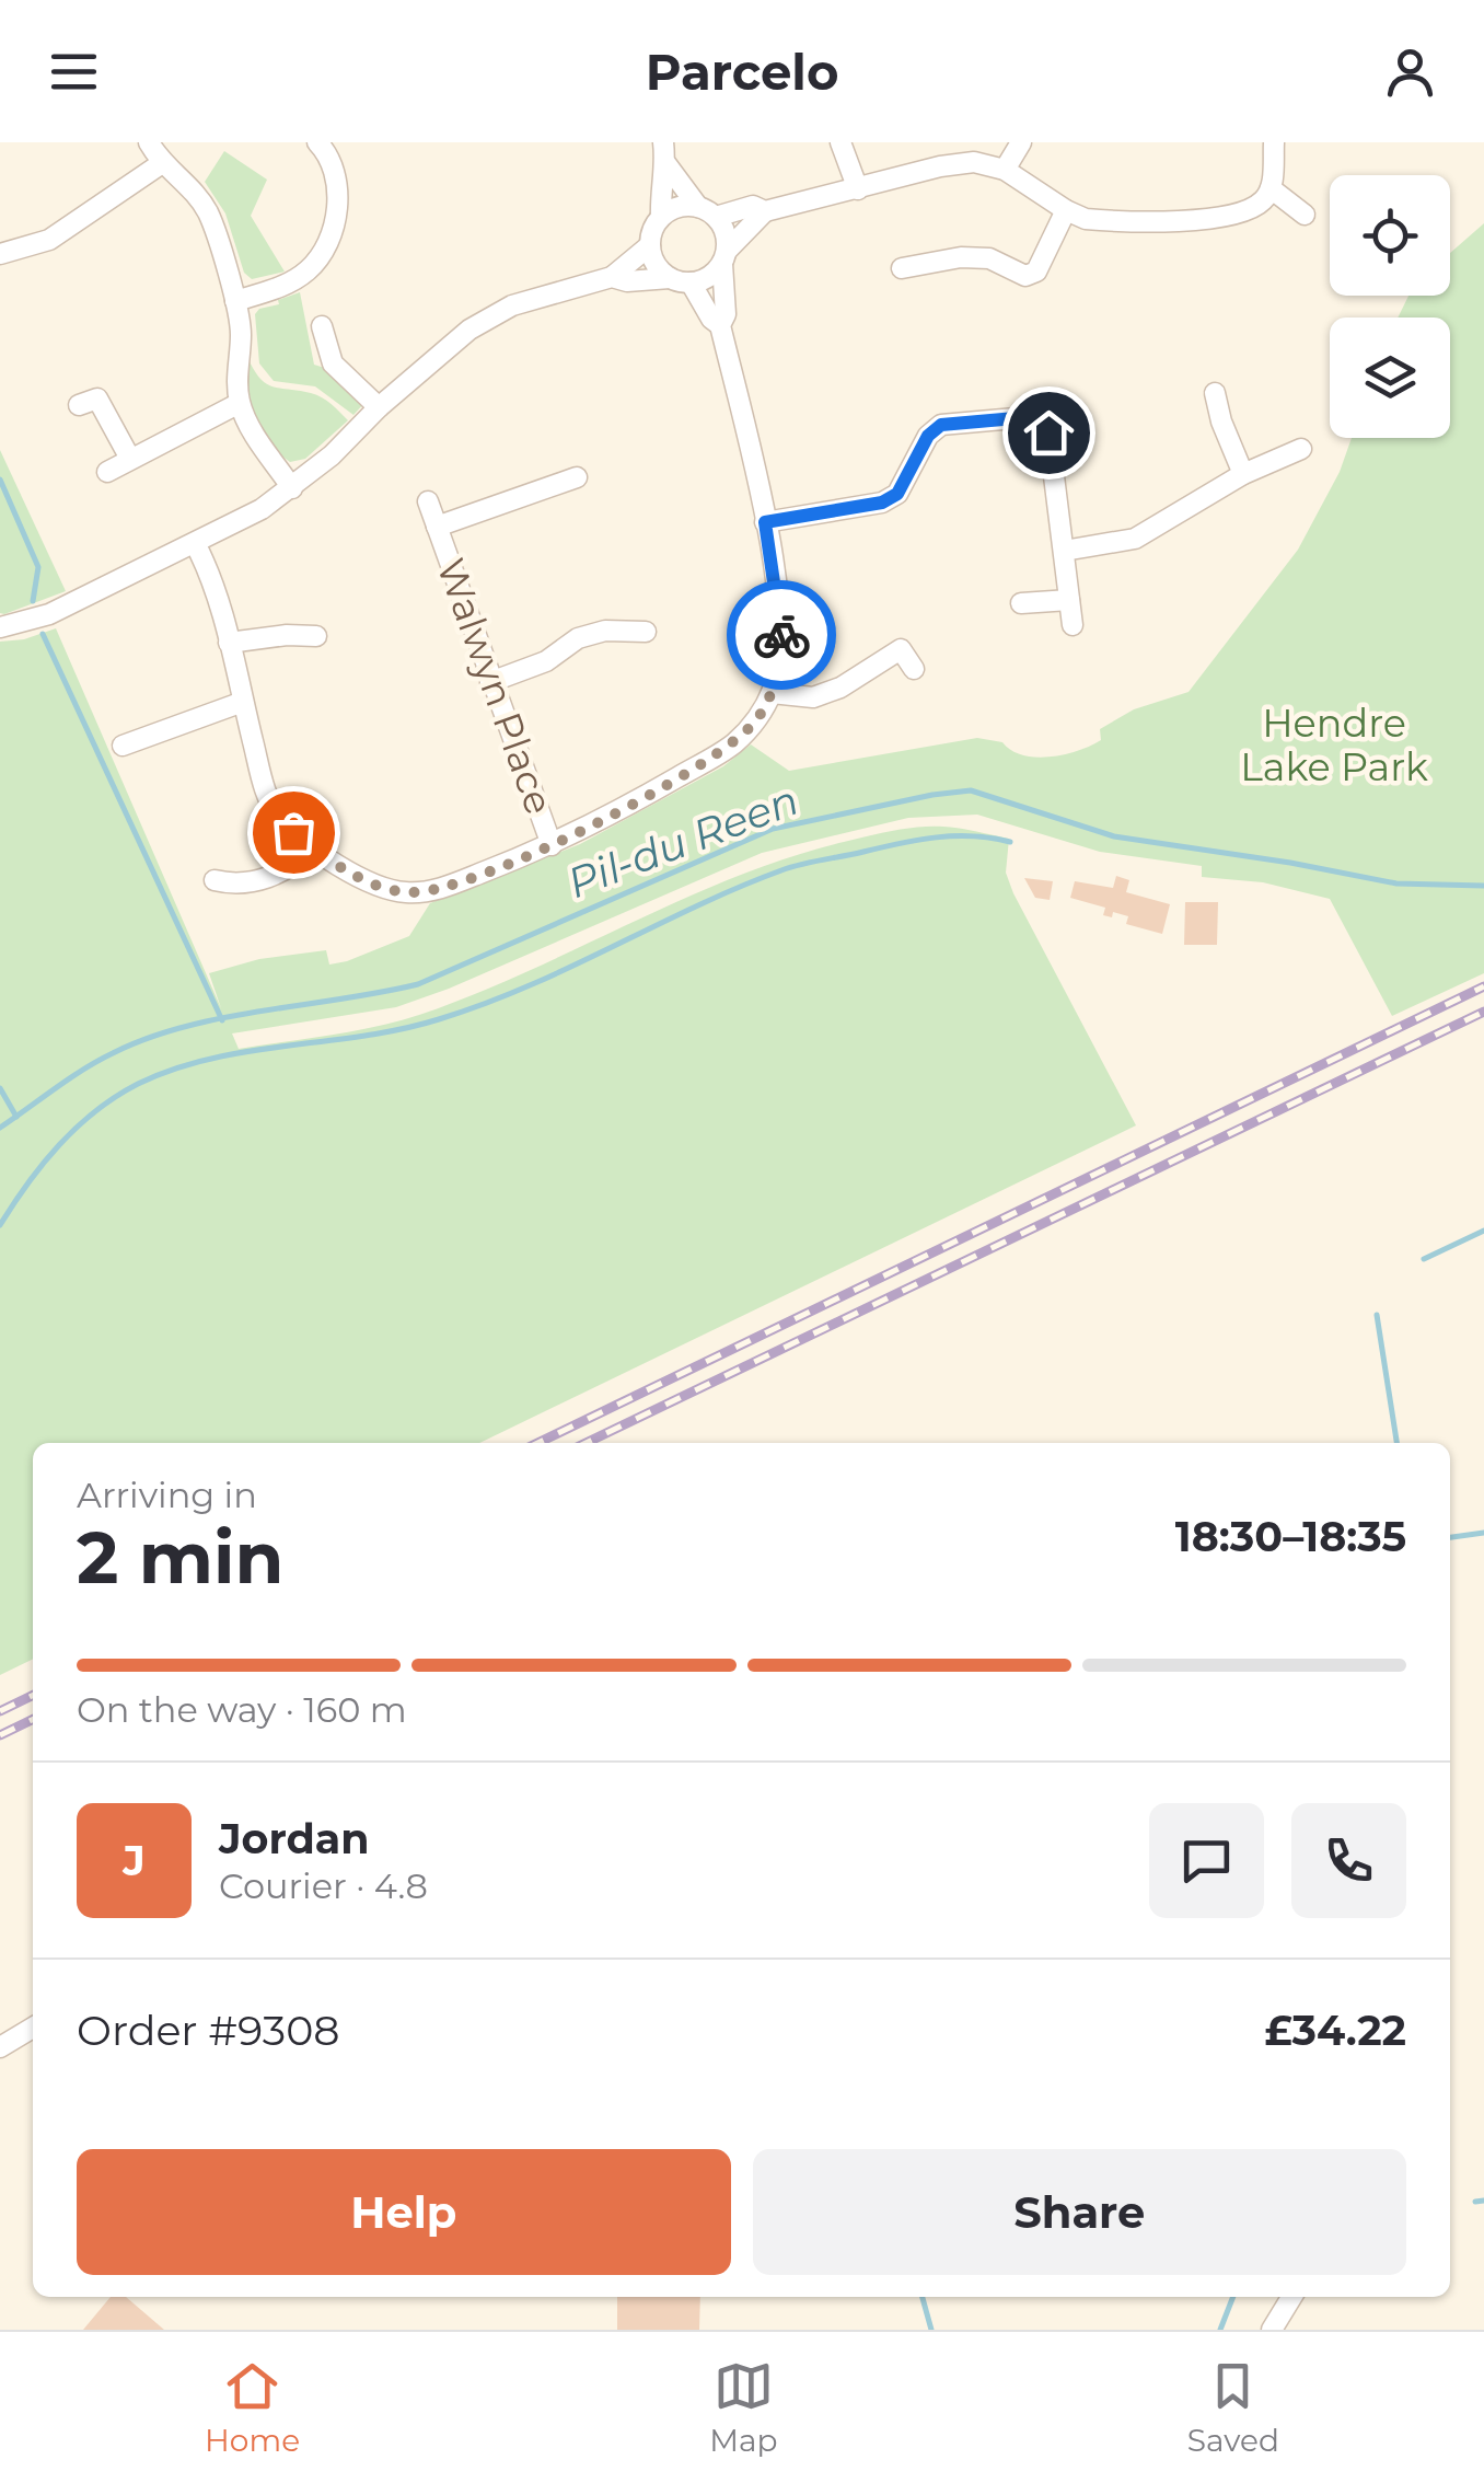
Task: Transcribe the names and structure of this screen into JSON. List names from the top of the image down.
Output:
{
  "streets": {
    "street": ["Walwyn Place"]
  },
  "water": ["Pil-du Reen"],
  "parks": ["Hendre Lake Park"],
  "page": {
    "header": "Parcelo",
    "heading": ["2 min", "Arriving in", "18:30–18:35"],
    "panel": [
      "Jordan",
      "Courier · 4.8",
      "Order #9308",
      "£34.22"
    ],
    "bar": "On the way · 160 m",
    "round": "J",
    "buttons": ["Help", "Share"],
    "tabs": ["Home", "Map", "Saved"]
  }
}
